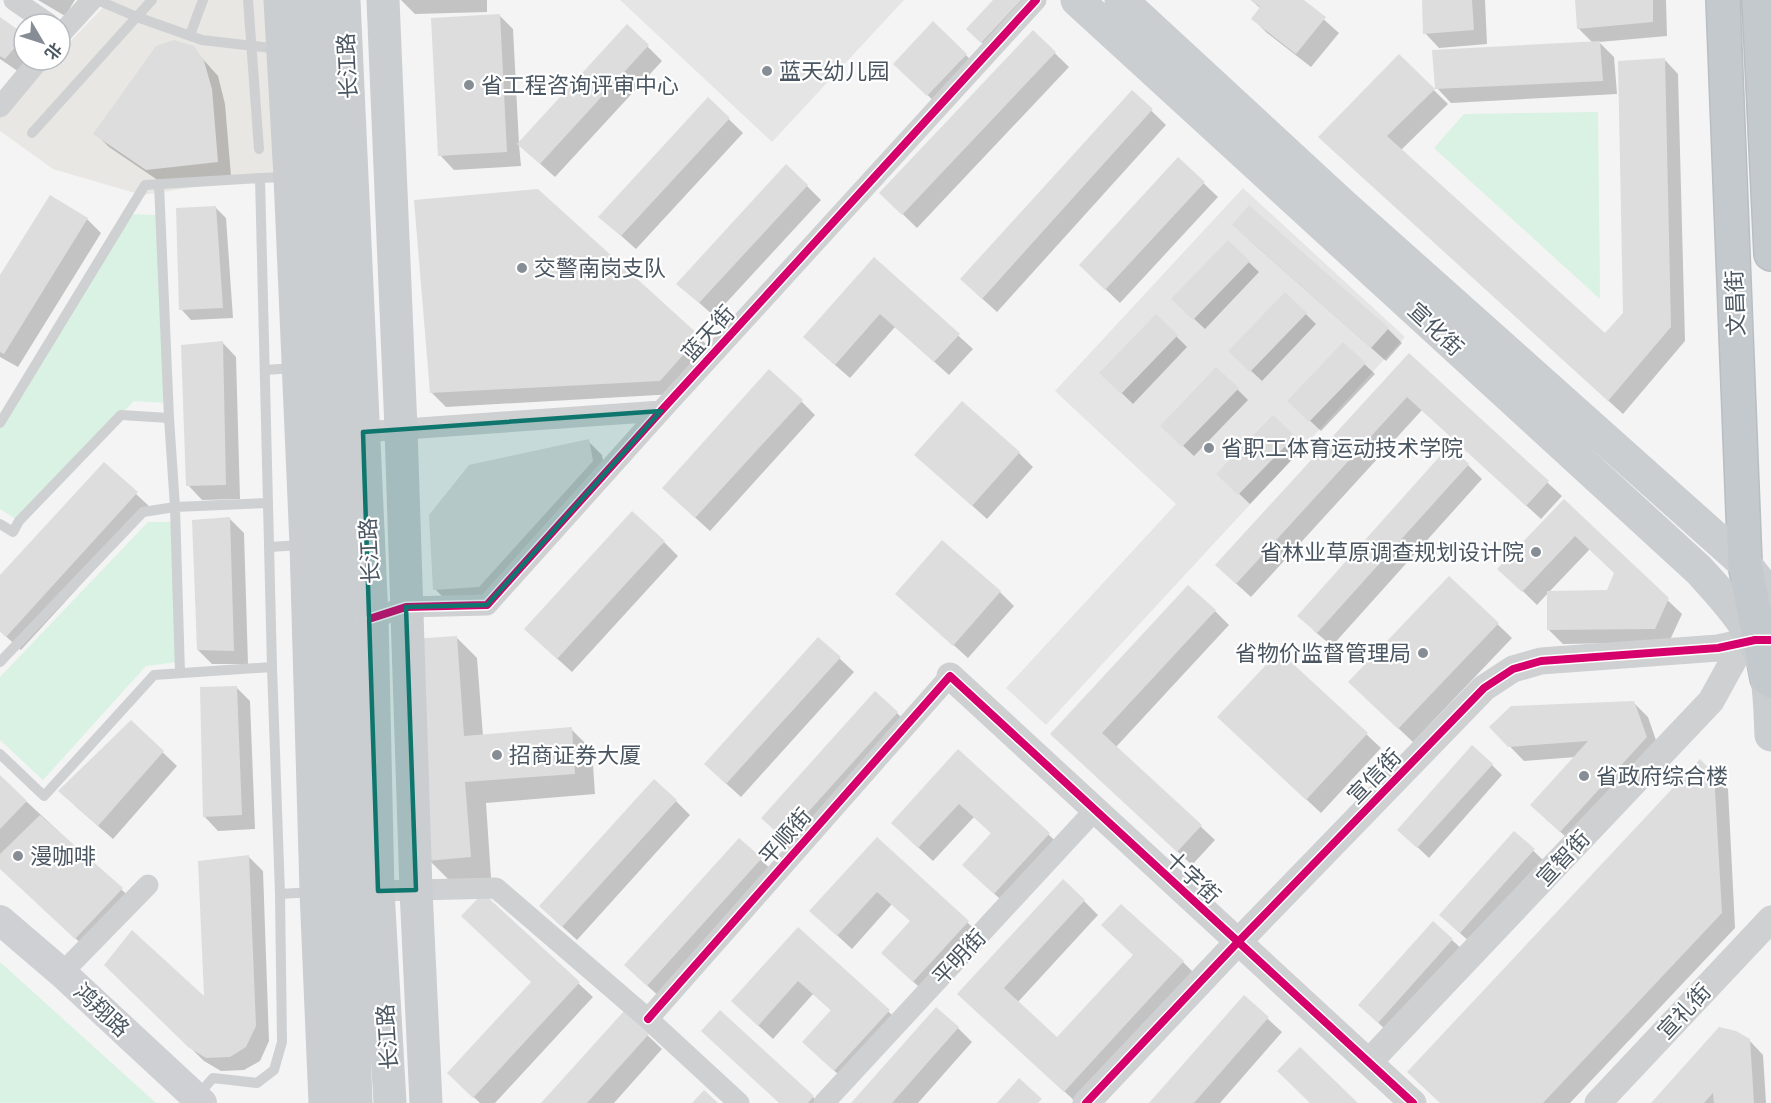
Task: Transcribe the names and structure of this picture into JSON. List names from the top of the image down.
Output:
{
  "streets": {
    "highway": ["文昌街"],
    "main road": ["长江路", "宣化街", "鸿翔路"],
    "street": [
      "蓝天街",
      "宣信街",
      "平顺街",
      "宣智街",
      "十字街",
      "平明街",
      "宣礼街"
    ]
  },
  "crossings": [
    ["长江路", "蓝天街"],
    ["文昌街", "宣化街"],
    ["文昌街", "宣信街"],
    ["文昌街", "宣智街"],
    ["宣化街", "宣信街"],
    ["宣化街", "宣智街"],
    ["宣信街", "宣智街"],
    ["宣信街", "十字街"],
    ["平顺街", "十字街"],
    ["宣智街", "十字街"],
    ["十字街", "平明街"]
  ],
  "places": [
    "蓝天幼儿园",
    "省工程咨询评审中心",
    "交警南岗支队",
    "省职工体育运动技术学院",
    "省林业草原调查规划设计院",
    "省物价监督管理局",
    "招商证券大厦",
    "省政府综合楼",
    "漫咖啡"
  ],
  "north": "bottom right"
}
